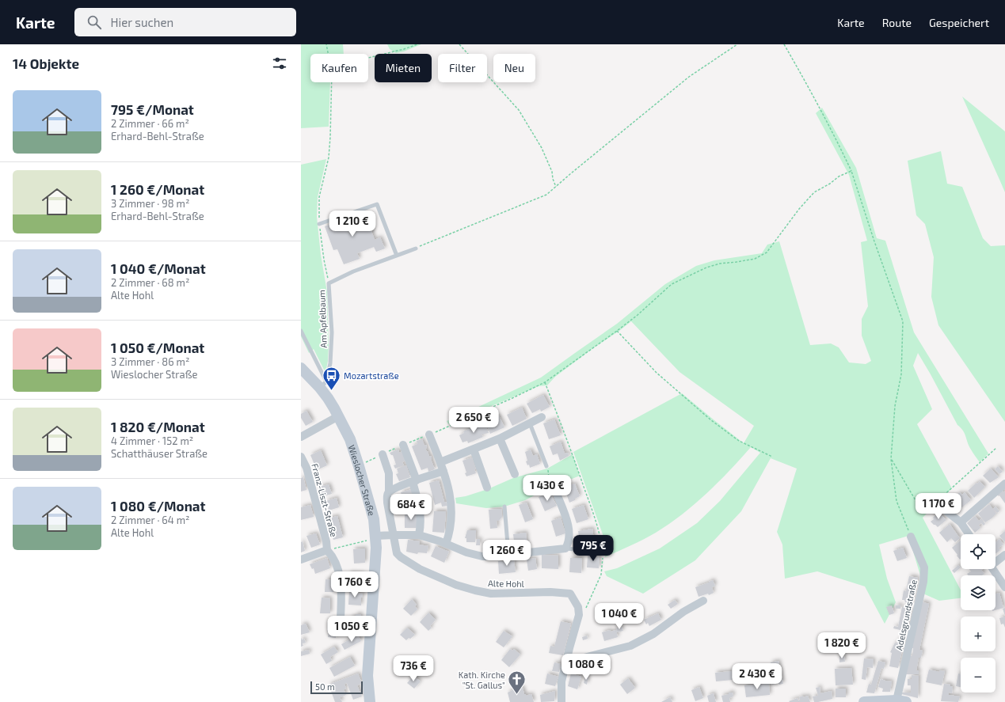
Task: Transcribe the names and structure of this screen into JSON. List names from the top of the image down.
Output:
{
  "streets": {
    "main road": ["Wieslocher Straße"],
    "street": ["Franz-Liszt-Straße", "Alte Hohl", "Adelsgrundstraße"],
    "lane": ["Am Apfelbaum"]
  },
  "crossings": [
    ["Am Apfelbaum", "Wieslocher Straße"]
  ],
  "places": {
    "bus stop": ["Mozartstraße"],
    "church": ["Kath. Kirche \"St. Gallus\""]
  },
  "scale_bar": "50 m",
  "page": {
    "header": "Karte",
    "search": "Hier suchen",
    "nav": ["Karte", "Route", "Gespeichert"],
    "heading": "14 Objekte",
    "chip": [
      "Kaufen",
      "Mieten",
      "Filter",
      "Neu"
    ],
    "list": [
      {
        "name": "795 €/Monat",
        "note": "2 Zimmer · 66 m² · Erhard-Behl-Straße"
      },
      {
        "name": "1 260 €/Monat",
        "note": "3 Zimmer · 98 m² · Erhard-Behl-Straße"
      },
      {
        "name": "1 040 €/Monat",
        "note": "2 Zimmer · 68 m² · Alte Hohl"
      },
      {
        "name": "1 050 €/Monat",
        "note": "3 Zimmer · 86 m² · Wieslocher Straße"
      },
      {
        "name": "1 820 €/Monat",
        "note": "4 Zimmer · 152 m² · Schatthäuser Straße"
      },
      {
        "name": "1 080 €/Monat",
        "note": "2 Zimmer · 64 m² · Alte Hohl"
      }
    ],
    "price": [
      "1 210 €",
      "2 650 €",
      "1 430 €",
      "1 170 €",
      "684 €",
      "795 €",
      "1 260 €",
      "1 760 €",
      "1 040 €",
      "1 050 €",
      "1 820 €",
      "1 080 €",
      "736 €",
      "2 430 €"
    ],
    "map_buttons": ["+", "−"],
    "scale": "50 m"
  }
}
